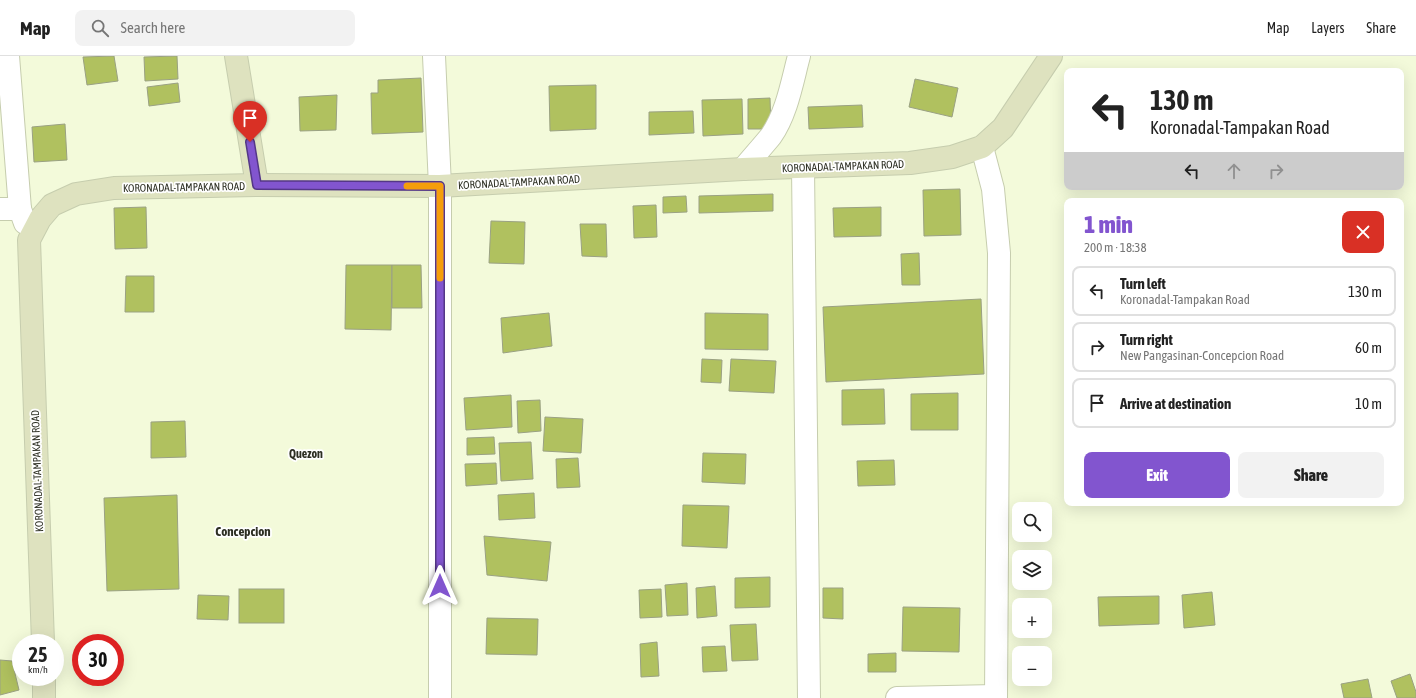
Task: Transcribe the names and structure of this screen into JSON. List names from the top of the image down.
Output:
{
  "streets": {
    "main road": ["KORONADAL-TAMPAKAN ROAD"]
  },
  "districts": ["Quezon", "Concepcion"],
  "page": {
    "header": "Map",
    "search": "Search here",
    "nav": ["Map", "Layers", "Share"],
    "turn": ["130 m", "Koronadal-Tampakan Road"],
    "heading": ["1 min", "200 m · 18:38"],
    "list": [
      {
        "name": "Turn left",
        "note": "Koronadal-Tampakan Road",
        "value": "130 m"
      },
      {
        "name": "Turn right",
        "note": "New Pangasinan-Concepcion Road",
        "value": "60 m"
      },
      {
        "name": "Arrive at destination",
        "value": "10 m"
      }
    ],
    "buttons": ["Exit", "Share"],
    "map_buttons": ["+", "−"],
    "speed": "25 km/h",
    "limit": "30"
  }
}
